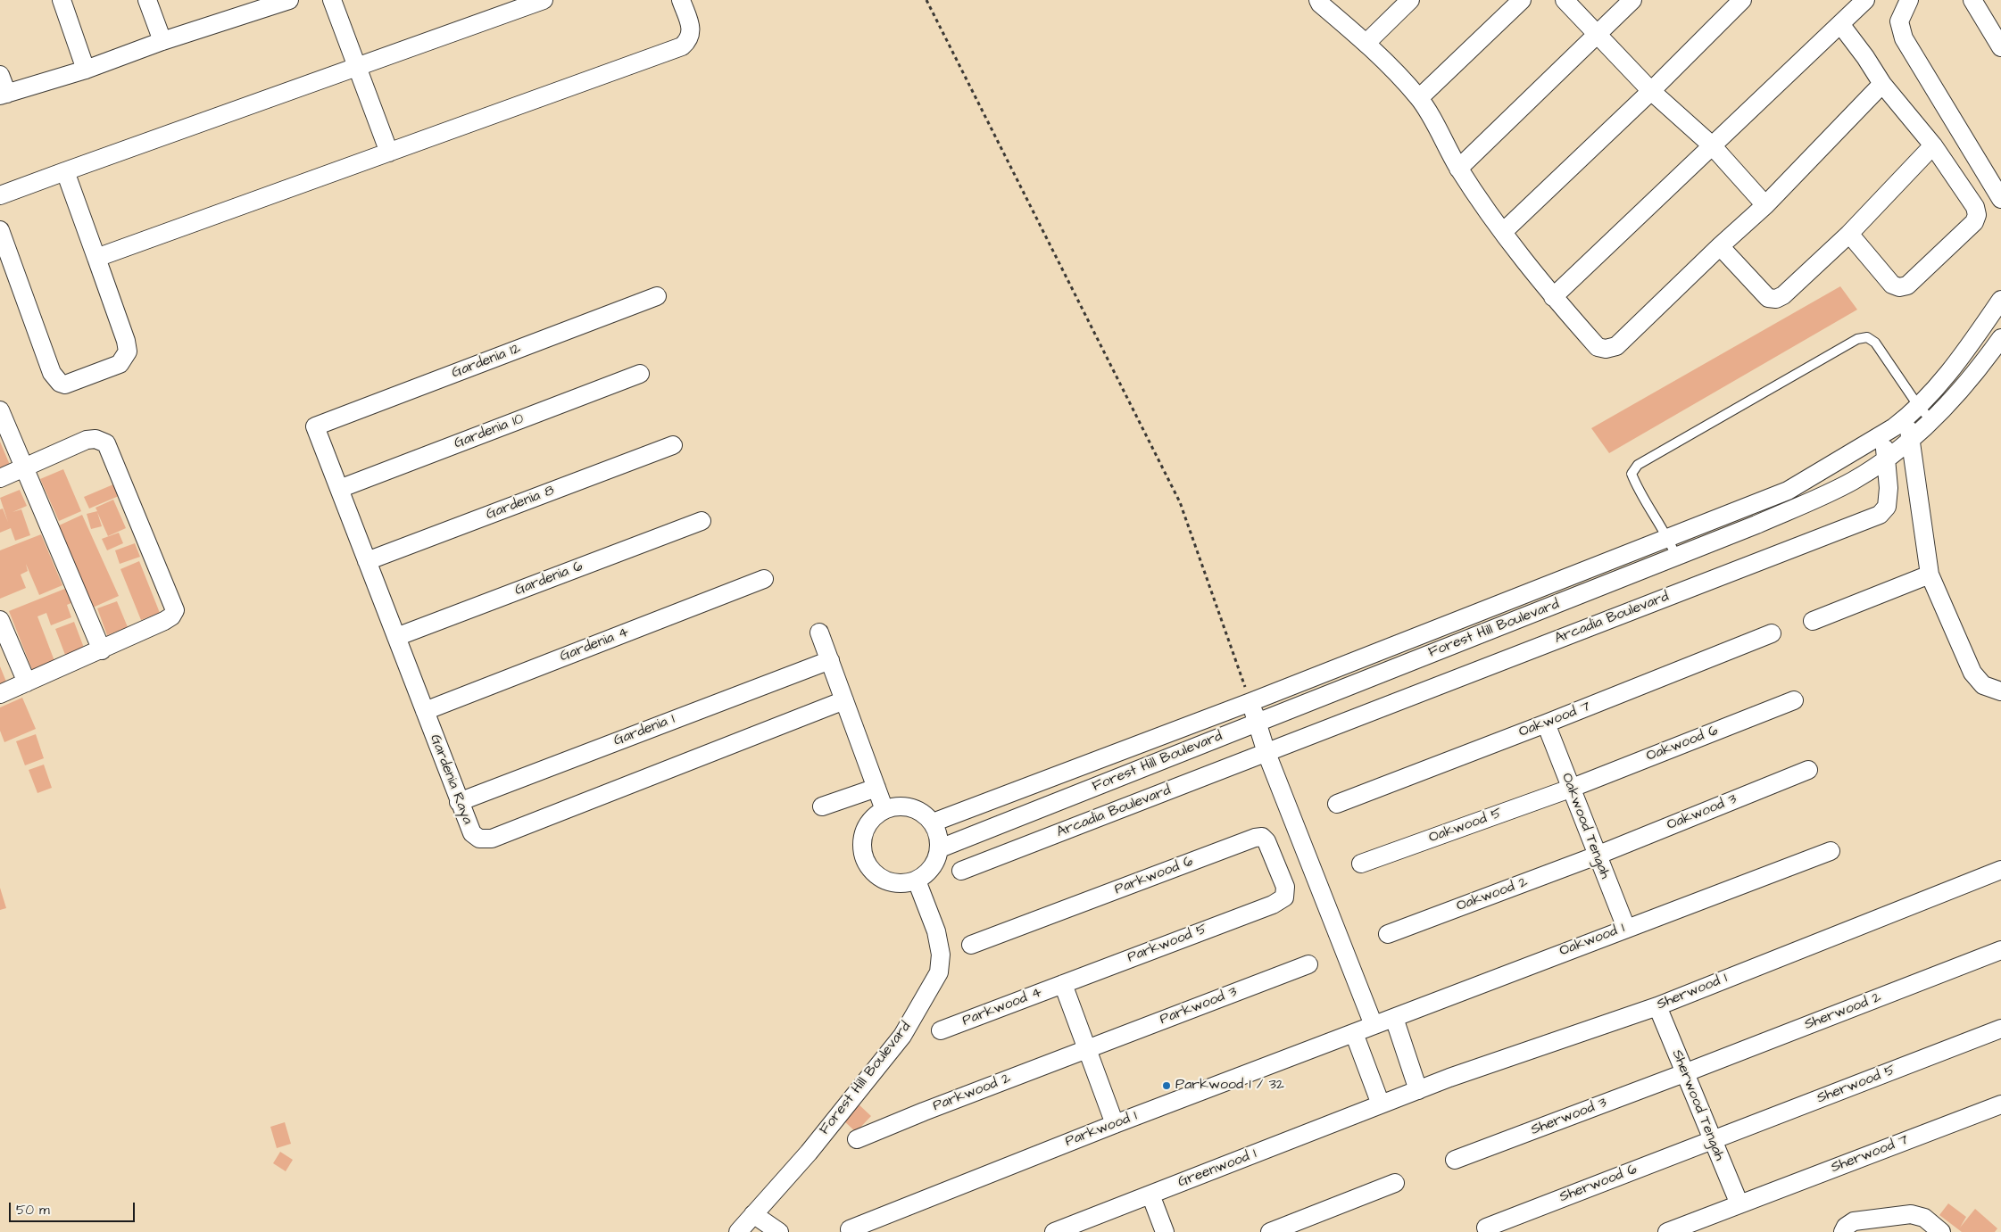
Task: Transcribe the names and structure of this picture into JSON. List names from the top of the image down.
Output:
{
  "streets": {
    "street": [
      "Gardenia 12",
      "Gardenia 10",
      "Gardenia 8",
      "Gardenia 6",
      "Arcadia Boulevard",
      "Forest Hill Boulevard",
      "Gardenia 4",
      "Oakwood 7",
      "Gardenia 1",
      "Oakwood 6",
      "Gardenia Raya",
      "Oakwood 3",
      "Oakwood 5",
      "Oakwood Tengah",
      "Parkwood 6",
      "Oakwood 2",
      "Oakwood 1",
      "Parkwood 5",
      "Sherwood 1",
      "Parkwood 3",
      "Parkwood 4",
      "Sherwood 2",
      "Sherwood 5",
      "Parkwood 2",
      "Sherwood Tengah",
      "Sherwood 3",
      "Parkwood 1",
      "Sherwood 7",
      "Greenwood 1",
      "Sherwood 6"
    ]
  },
  "crossings": [
    ["Gardenia 12", "Gardenia Raya"],
    ["Gardenia 10", "Gardenia Raya"],
    ["Gardenia 8", "Gardenia Raya"],
    ["Gardenia 6", "Gardenia Raya"],
    ["Arcadia Boulevard", "Forest Hill Boulevard"],
    ["Gardenia 4", "Gardenia Raya"],
    ["Oakwood 7", "Oakwood Tengah"],
    ["Gardenia 1", "Gardenia Raya"],
    ["Oakwood 6", "Oakwood 5"],
    ["Oakwood 6", "Oakwood Tengah"],
    ["Oakwood 3", "Oakwood Tengah"],
    ["Oakwood 3", "Oakwood 2"],
    ["Oakwood 5", "Oakwood Tengah"],
    ["Oakwood Tengah", "Oakwood 2"],
    ["Oakwood Tengah", "Oakwood 1"],
    ["Parkwood 6", "Parkwood 5"],
    ["Oakwood 1", "Parkwood 1"],
    ["Parkwood 5", "Parkwood 4"],
    ["Sherwood 1", "Sherwood Tengah"],
    ["Sherwood 1", "Greenwood 1"],
    ["Parkwood 3", "Parkwood 2"],
    ["Sherwood 2", "Sherwood Tengah"],
    ["Sherwood 2", "Sherwood 3"],
    ["Sherwood 5", "Sherwood Tengah"],
    ["Sherwood 5", "Sherwood 6"],
    ["Sherwood Tengah", "Sherwood 3"],
    ["Sherwood Tengah", "Sherwood 7"],
    ["Sherwood Tengah", "Sherwood 6"]
  ],
  "places": ["Parkwood 1 / 32"],
  "scale_bar": "50 m"
}
